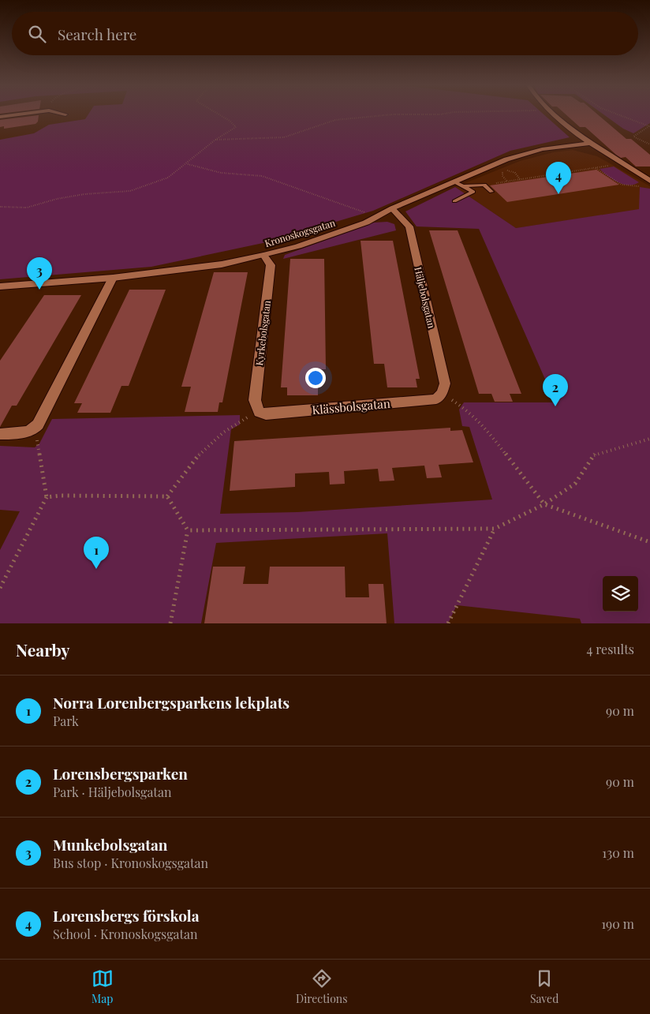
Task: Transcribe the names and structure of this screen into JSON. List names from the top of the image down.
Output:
{
  "streets": {
    "street": [
      "Kronoskogsgatan",
      "Häljebolsgatan",
      "Kyrkebolsgatan",
      "Klässbolsgatan"
    ]
  },
  "crossings": [
    ["Kronoskogsgatan", "Häljebolsgatan"],
    ["Kronoskogsgatan", "Kyrkebolsgatan"],
    ["Häljebolsgatan", "Klässbolsgatan"],
    ["Kyrkebolsgatan", "Klässbolsgatan"]
  ],
  "page": {
    "search": "Search here",
    "pins": [
      "4",
      "3",
      "2",
      "1"
    ],
    "heading": ["Nearby", "4 results"],
    "list": [
      {
        "mark": "1",
        "name": "Norra Lorenbergsparkens lekplats",
        "note": "Park",
        "value": "90 m"
      },
      {
        "mark": "2",
        "name": "Lorensbergsparken",
        "note": "Park · Häljebolsgatan",
        "value": "90 m"
      },
      {
        "mark": "3",
        "name": "Munkebolsgatan",
        "note": "Bus stop · Kronoskogsgatan",
        "value": "130 m"
      },
      {
        "mark": "4",
        "name": "Lorensbergs förskola",
        "note": "School · Kronoskogsgatan",
        "value": "190 m"
      }
    ],
    "nav": ["Map", "Directions", "Saved"]
  }
}
